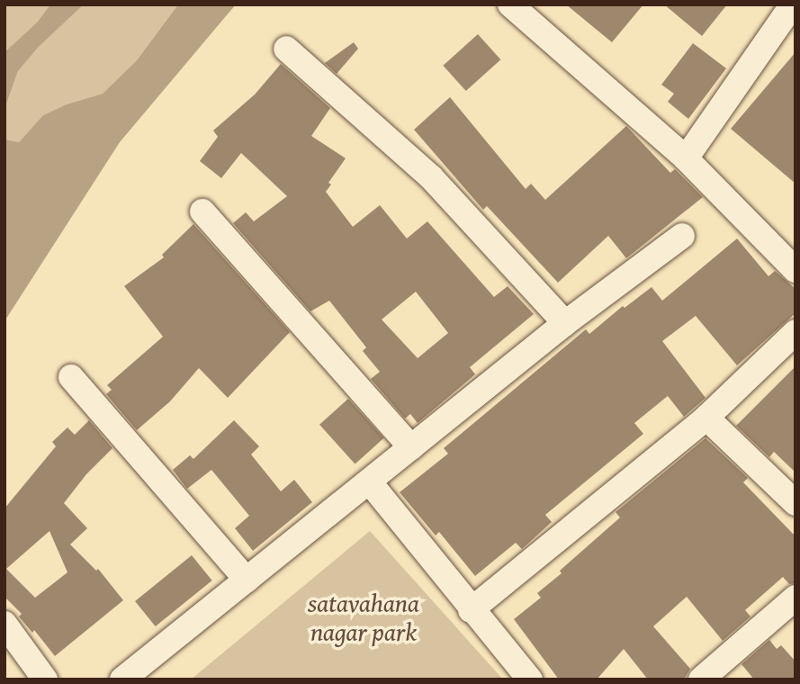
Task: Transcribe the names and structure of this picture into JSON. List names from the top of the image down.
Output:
{
  "parks": ["satavahana nagar park"]
}
